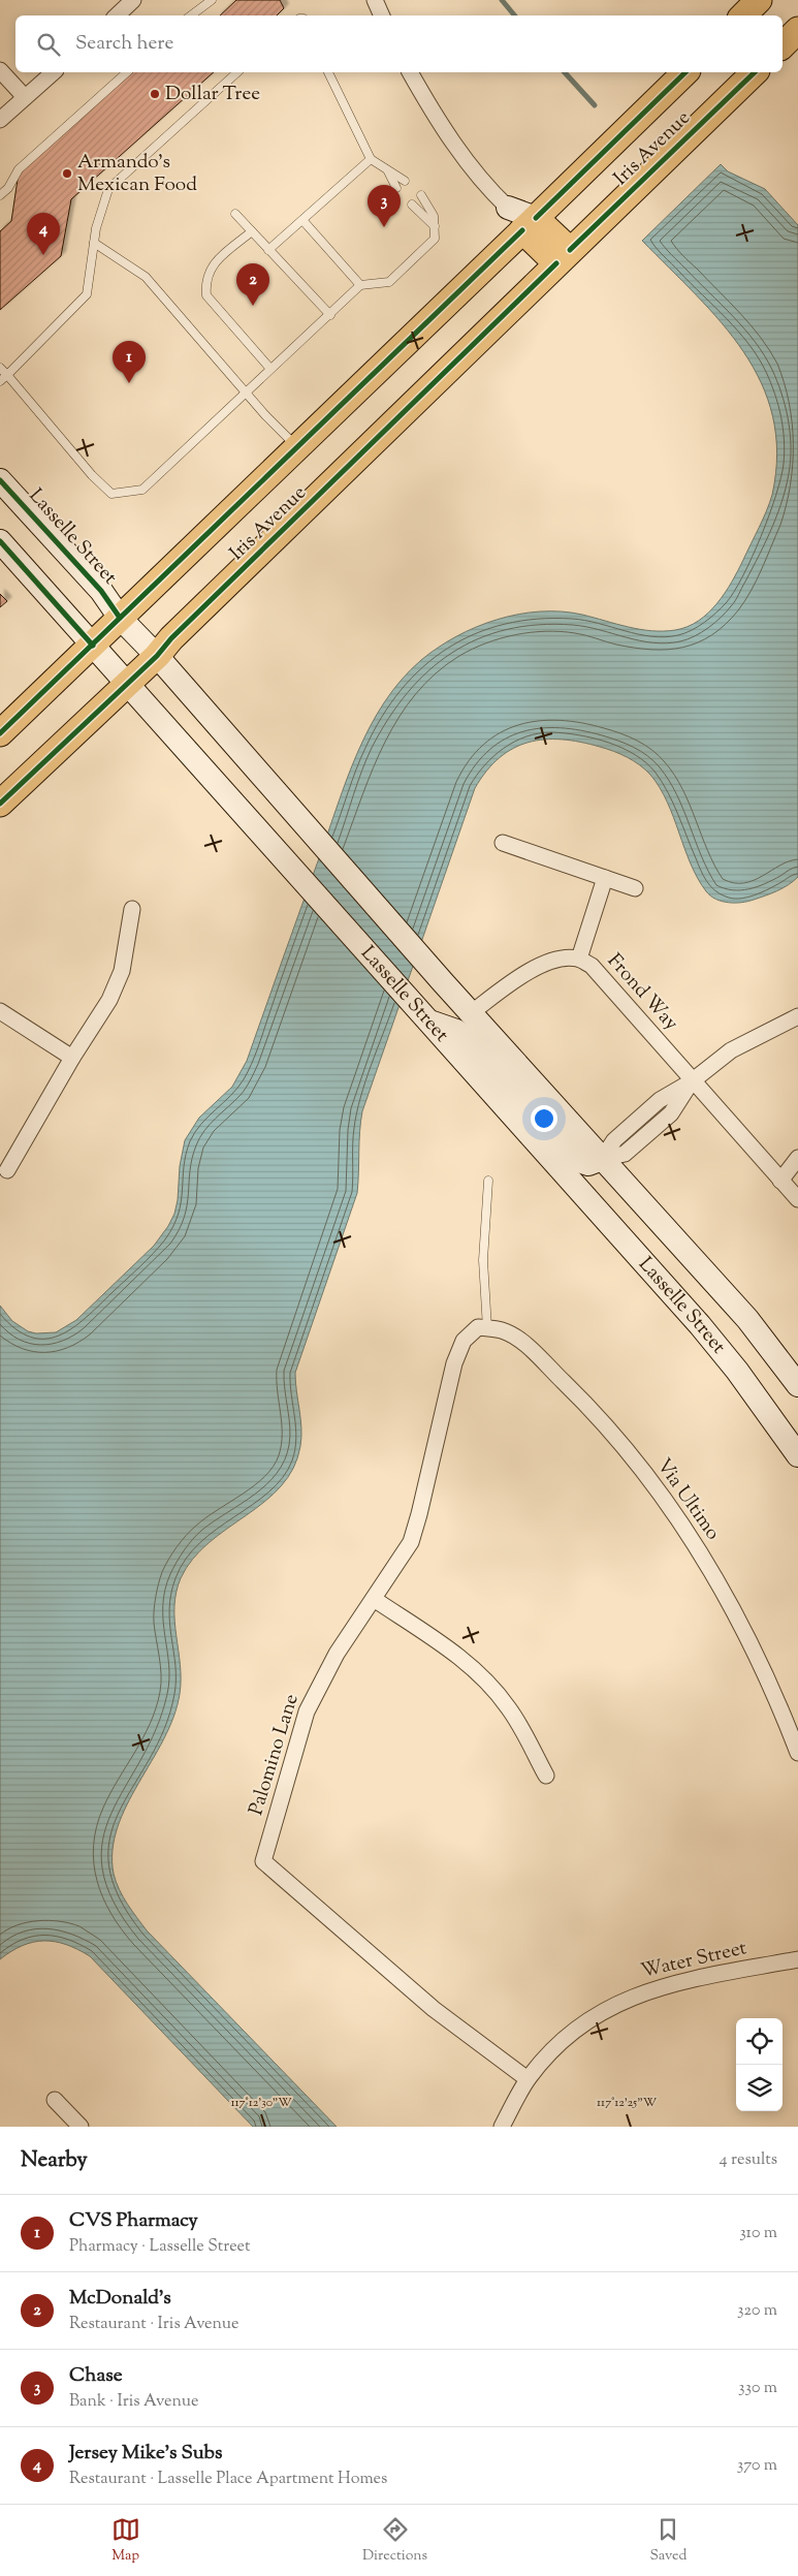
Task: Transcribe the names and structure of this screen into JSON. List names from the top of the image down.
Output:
{
  "streets": {
    "main road": ["Iris Avenue", "Lasselle Street"],
    "street": [
      "Frond Way",
      "Via Ultimo",
      "Palomino Lane",
      "Water Street"
    ]
  },
  "crossings": [
    ["Iris Avenue", "Lasselle Street"],
    ["Lasselle Street", "Frond Way"],
    ["Via Ultimo", "Palomino Lane"],
    ["Palomino Lane", "Water Street"]
  ],
  "places": ["Dollar Tree", "Armando's Mexican Food"],
  "page": {
    "search": "Search here",
    "pins": [
      "3",
      "4",
      "2",
      "1"
    ],
    "heading": ["Nearby", "4 results"],
    "list": [
      {
        "mark": "1",
        "name": "CVS Pharmacy",
        "note": "Pharmacy · Lasselle Street",
        "value": "310 m"
      },
      {
        "mark": "2",
        "name": "McDonald's",
        "note": "Restaurant · Iris Avenue",
        "value": "320 m"
      },
      {
        "mark": "3",
        "name": "Chase",
        "note": "Bank · Iris Avenue",
        "value": "330 m"
      },
      {
        "mark": "4",
        "name": "Jersey Mike's Subs",
        "note": "Restaurant · Lasselle Place Apartment Homes",
        "value": "370 m"
      }
    ],
    "nav": ["Map", "Directions", "Saved"]
  },
  "coordinates": ["117°12'30\"W", "117°12'25\"W"]
}
